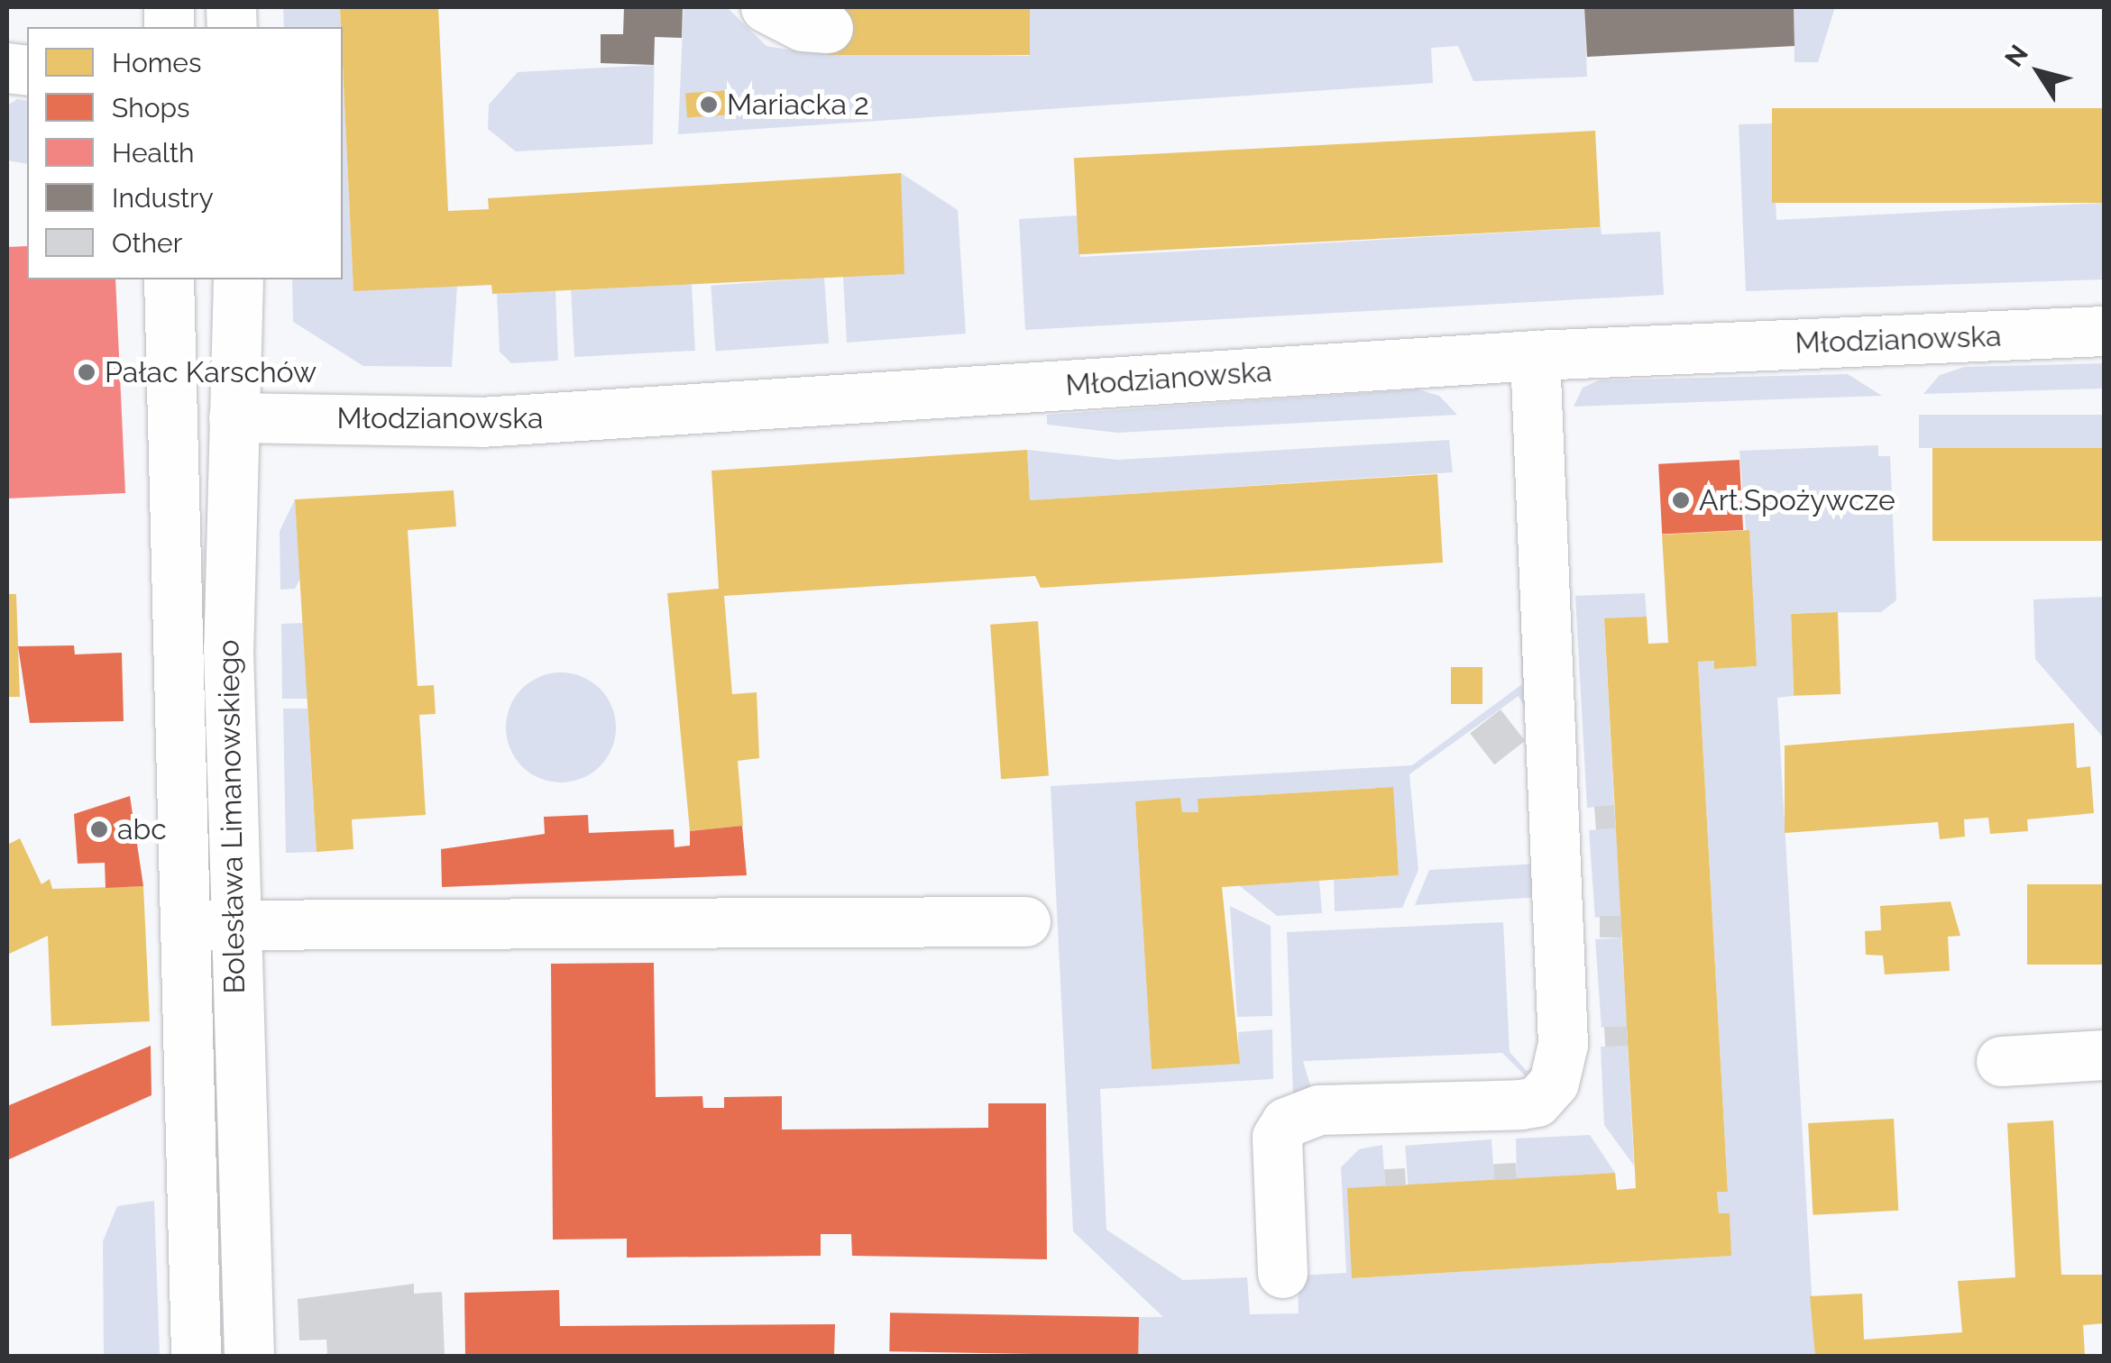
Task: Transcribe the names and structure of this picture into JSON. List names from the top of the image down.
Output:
{
  "streets": {
    "street": ["Młodzianowska", "Bolesława Limanowskiego"]
  },
  "crossings": [
    ["Młodzianowska", "Bolesława Limanowskiego"]
  ],
  "places": [
    "Mariacka 2",
    "Pałac Karschów",
    "Art.Spożywcze",
    "abc"
  ],
  "legend": [
    "Homes",
    "Shops",
    "Health",
    "Industry",
    "Other"
  ],
  "north": "top left"
}
